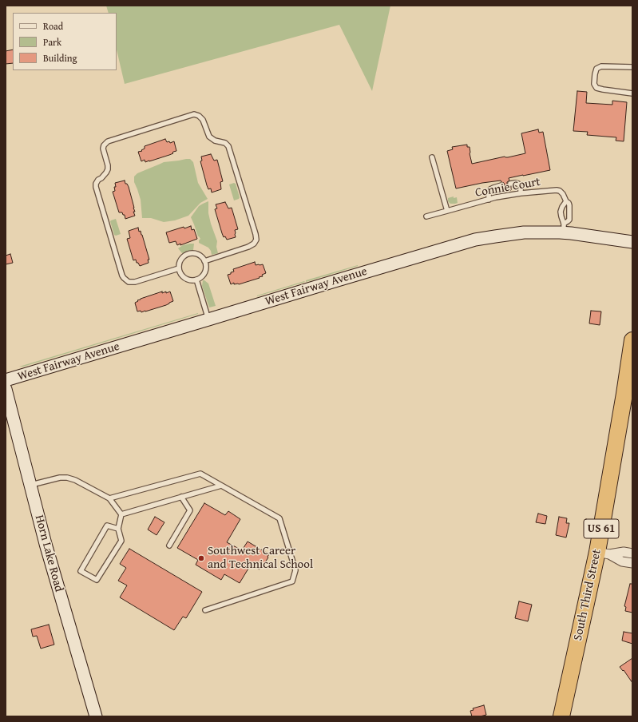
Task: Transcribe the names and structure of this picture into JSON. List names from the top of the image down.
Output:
{
  "streets": {
    "highway": ["US 61", "South Third Street"],
    "street": ["West Fairway Avenue", "Horn Lake Road"],
    "lane": ["Connie Court"]
  },
  "places": ["Southwest Career and Technical School"],
  "legend": ["Road", "Park", "Building"]
}
